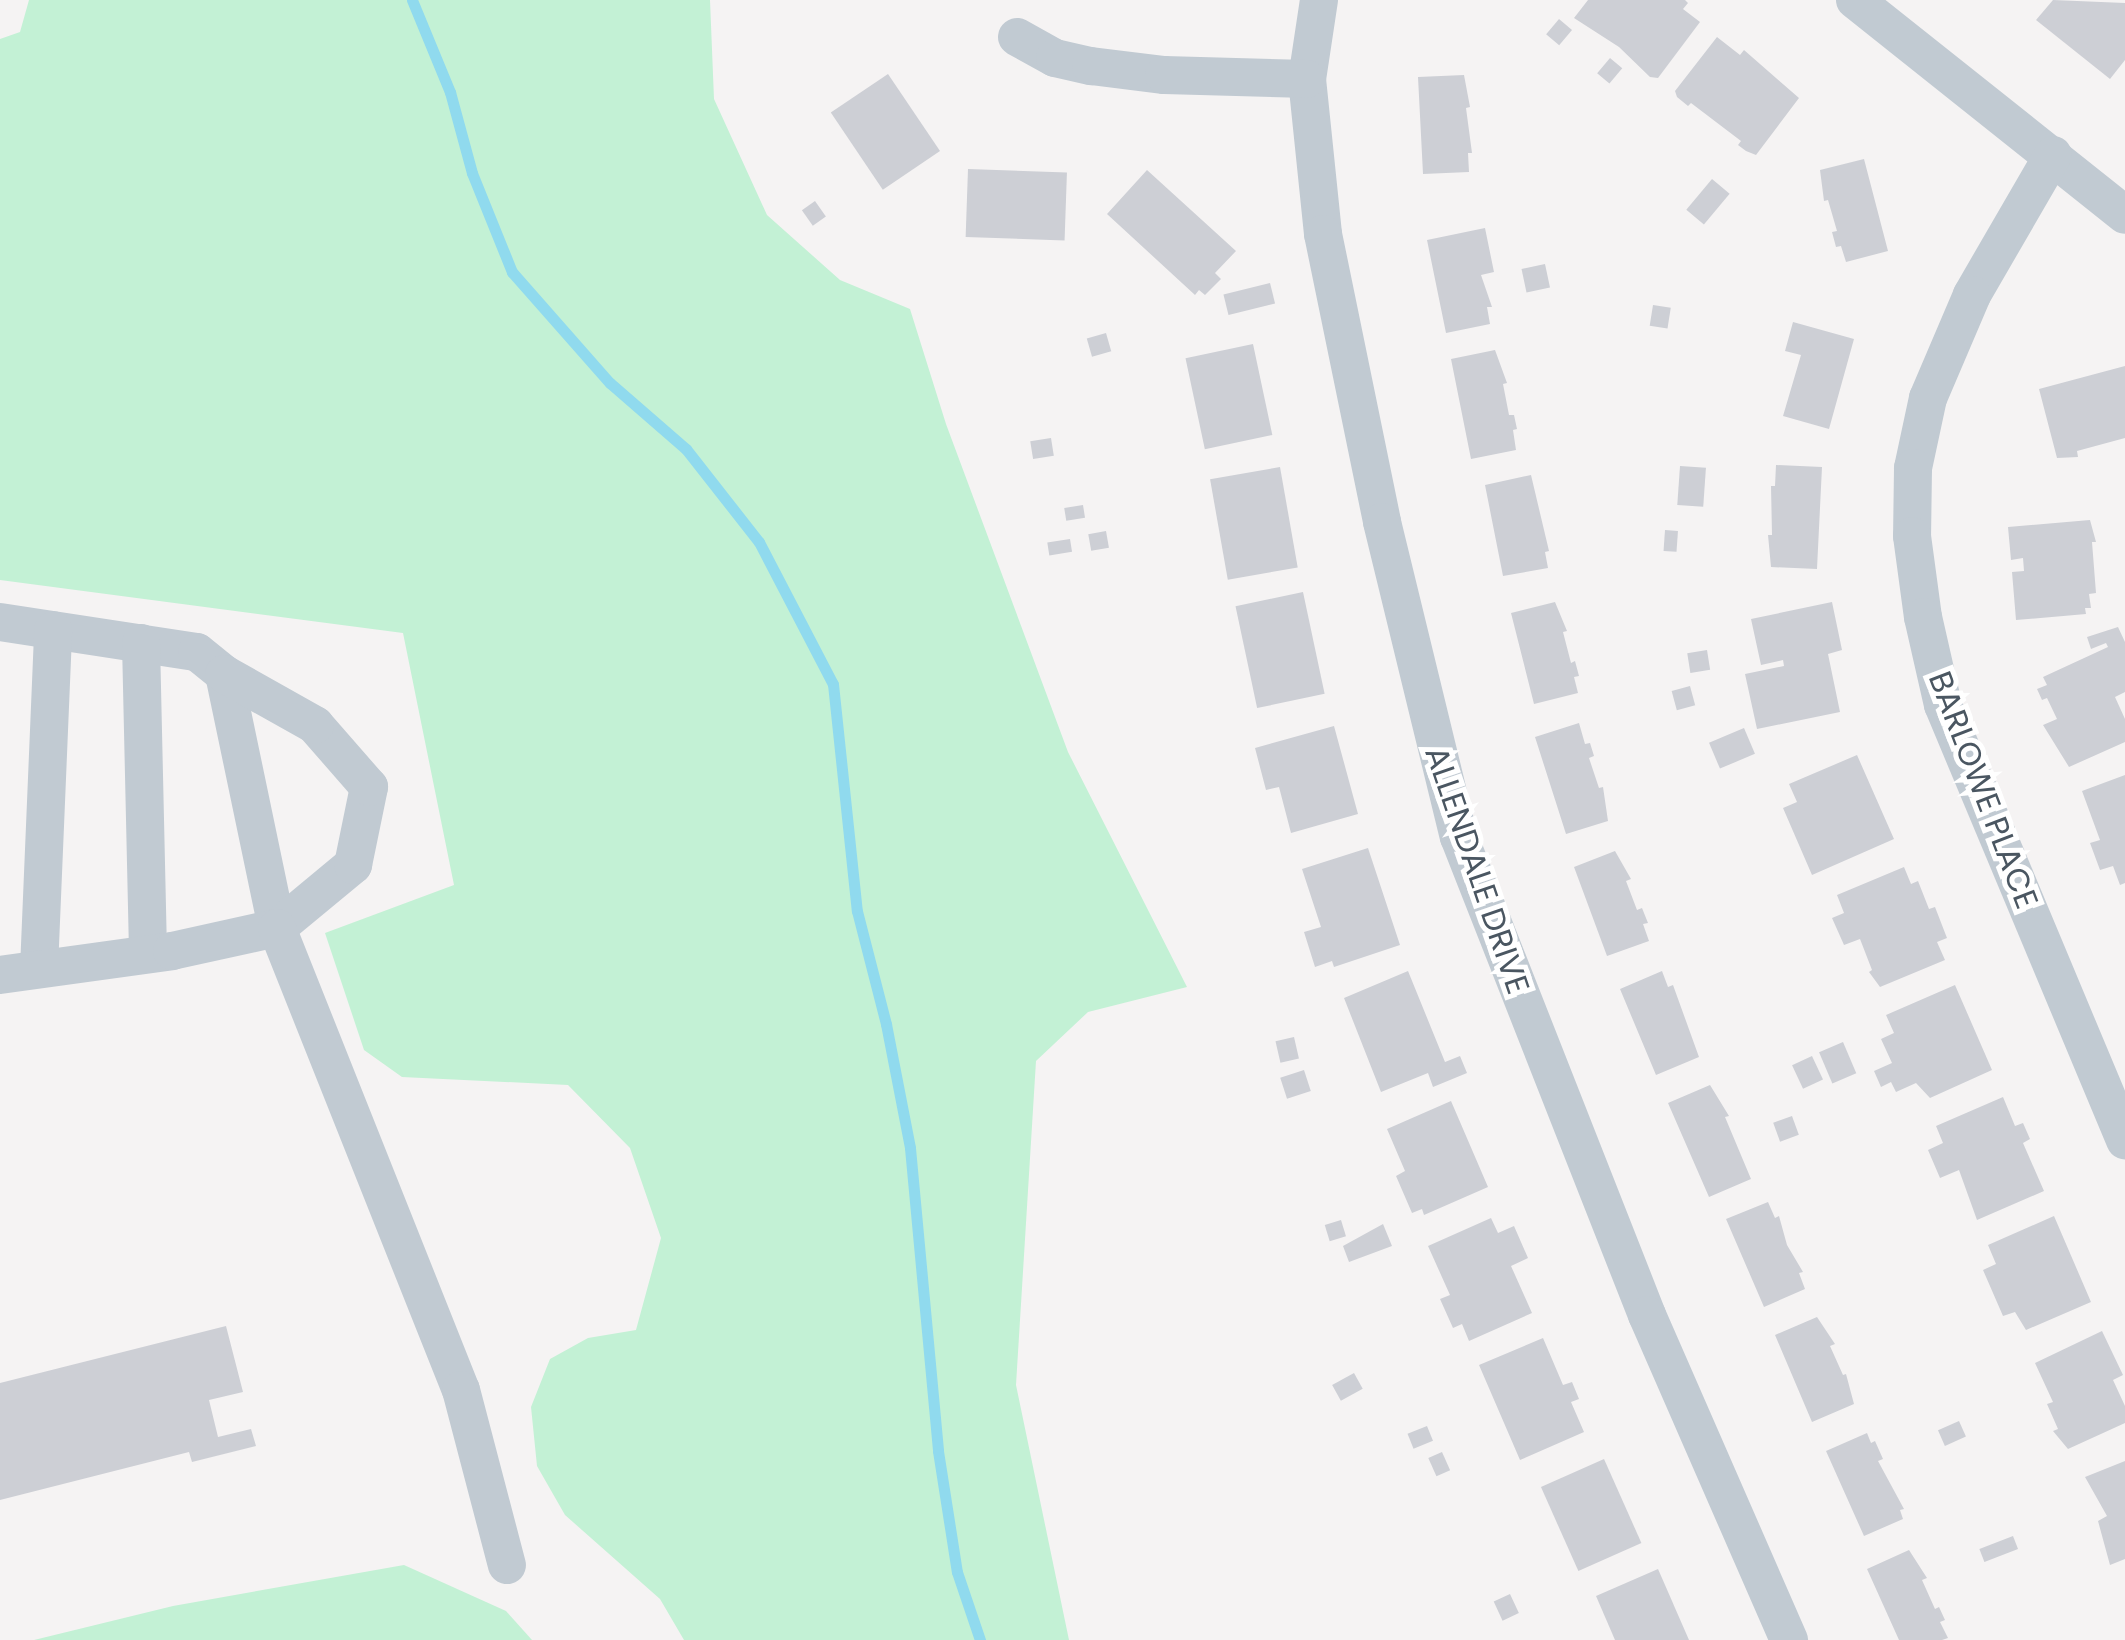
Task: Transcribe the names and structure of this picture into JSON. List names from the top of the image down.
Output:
{
  "streets": {
    "street": ["BARLOWE PLACE", "ALLENDALE DRIVE"]
  }
}
